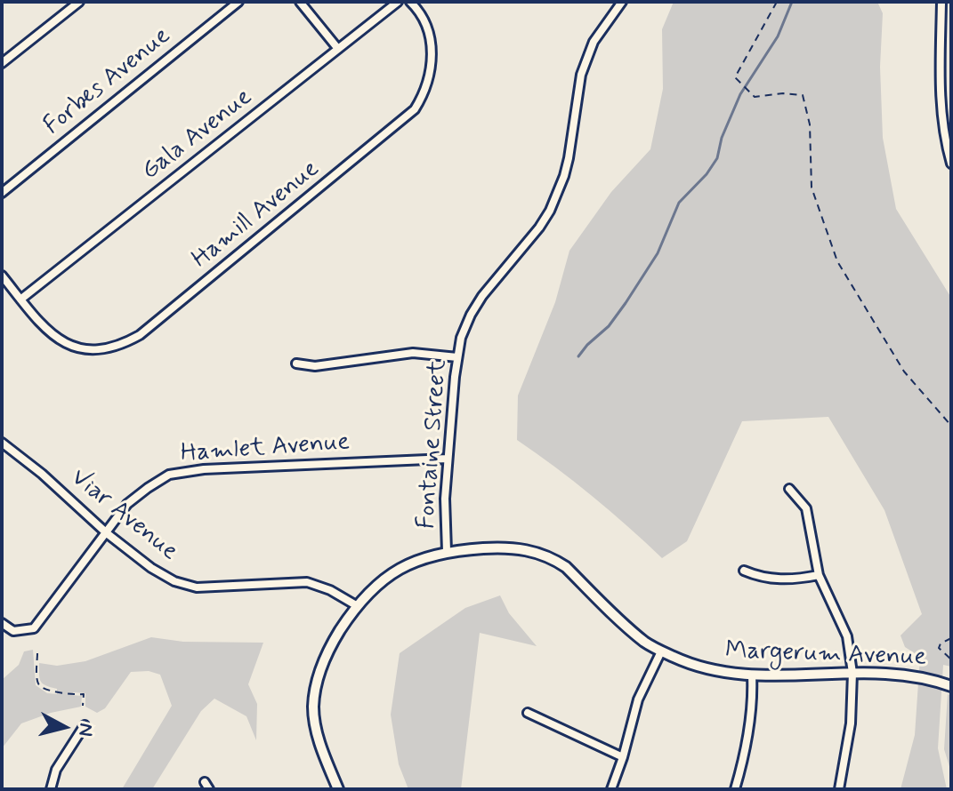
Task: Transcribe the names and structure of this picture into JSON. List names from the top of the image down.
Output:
{
  "streets": {
    "street": [
      "Forbes Avenue",
      "Gala Avenue",
      "Hamill Avenue",
      "Fontaine Street",
      "Hamlet Avenue",
      "Viar Avenue",
      "Margerum Avenue"
    ]
  },
  "crossings": [
    ["Gala Avenue", "Hamill Avenue"],
    ["Fontaine Street", "Hamlet Avenue"],
    ["Fontaine Street", "Margerum Avenue"],
    ["Hamlet Avenue", "Viar Avenue"],
    ["Viar Avenue", "Margerum Avenue"]
  ],
  "north": "right"
}
